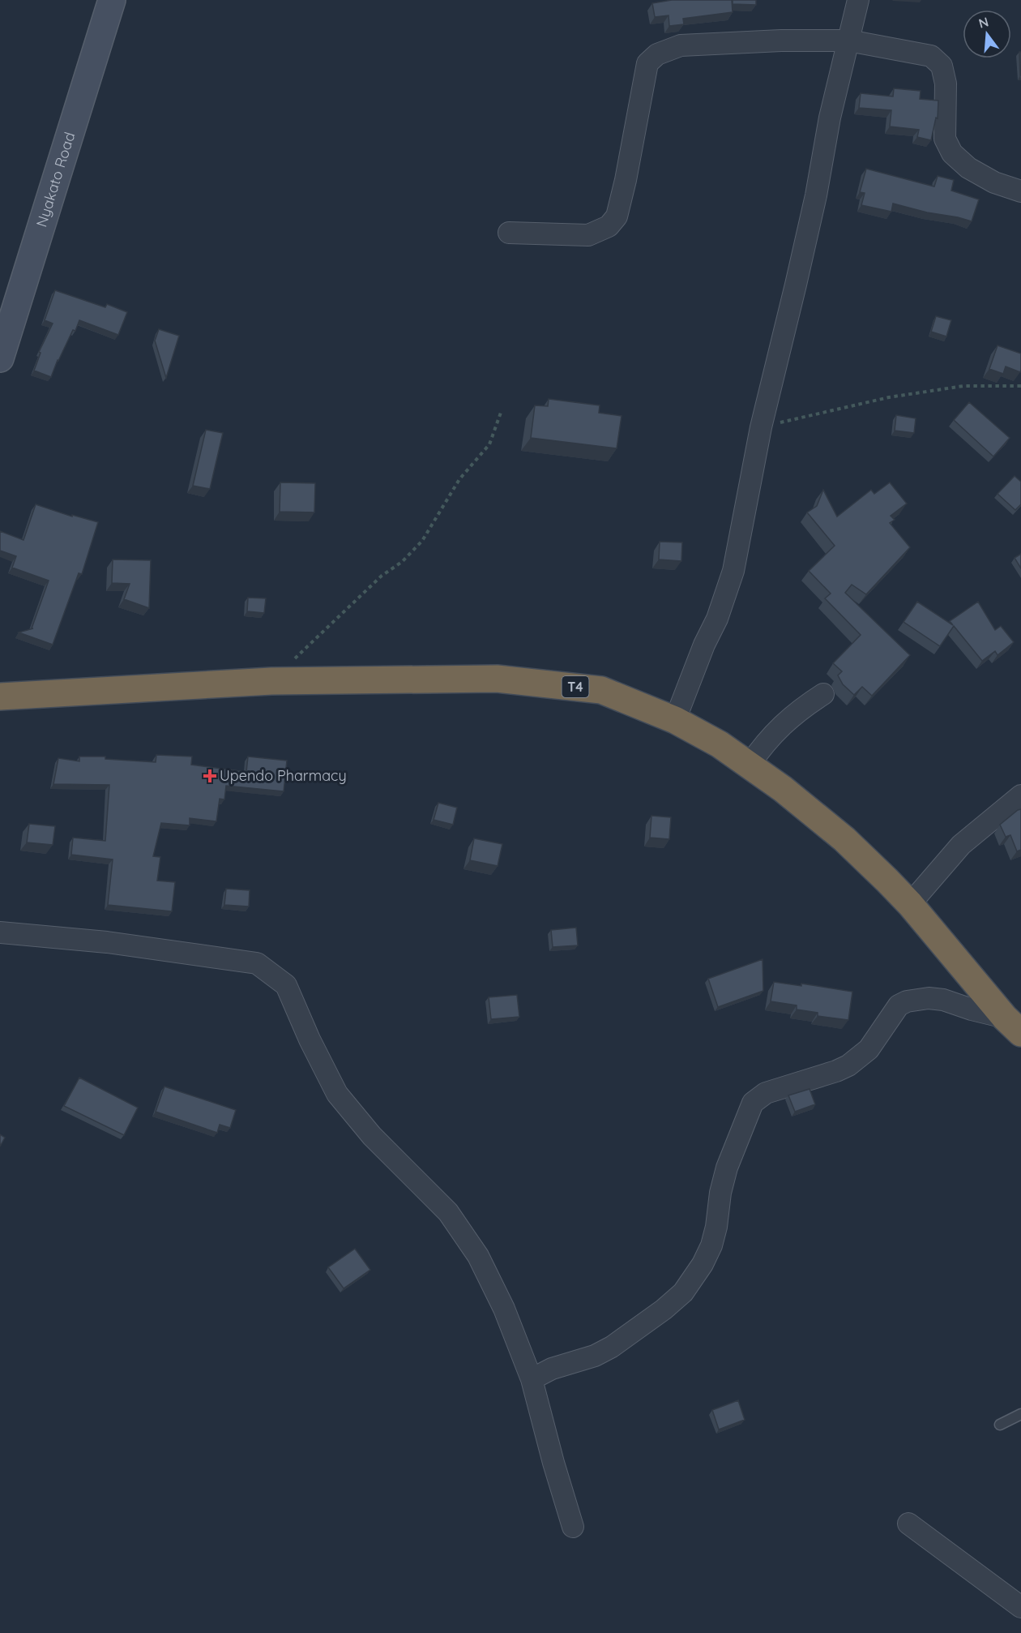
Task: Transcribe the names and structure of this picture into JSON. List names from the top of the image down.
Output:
{
  "streets": {
    "highway": ["T4"],
    "street": ["Nyakato Road"]
  },
  "places": {
    "health": ["Upendo Pharmacy"]
  },
  "north": "top"
}
